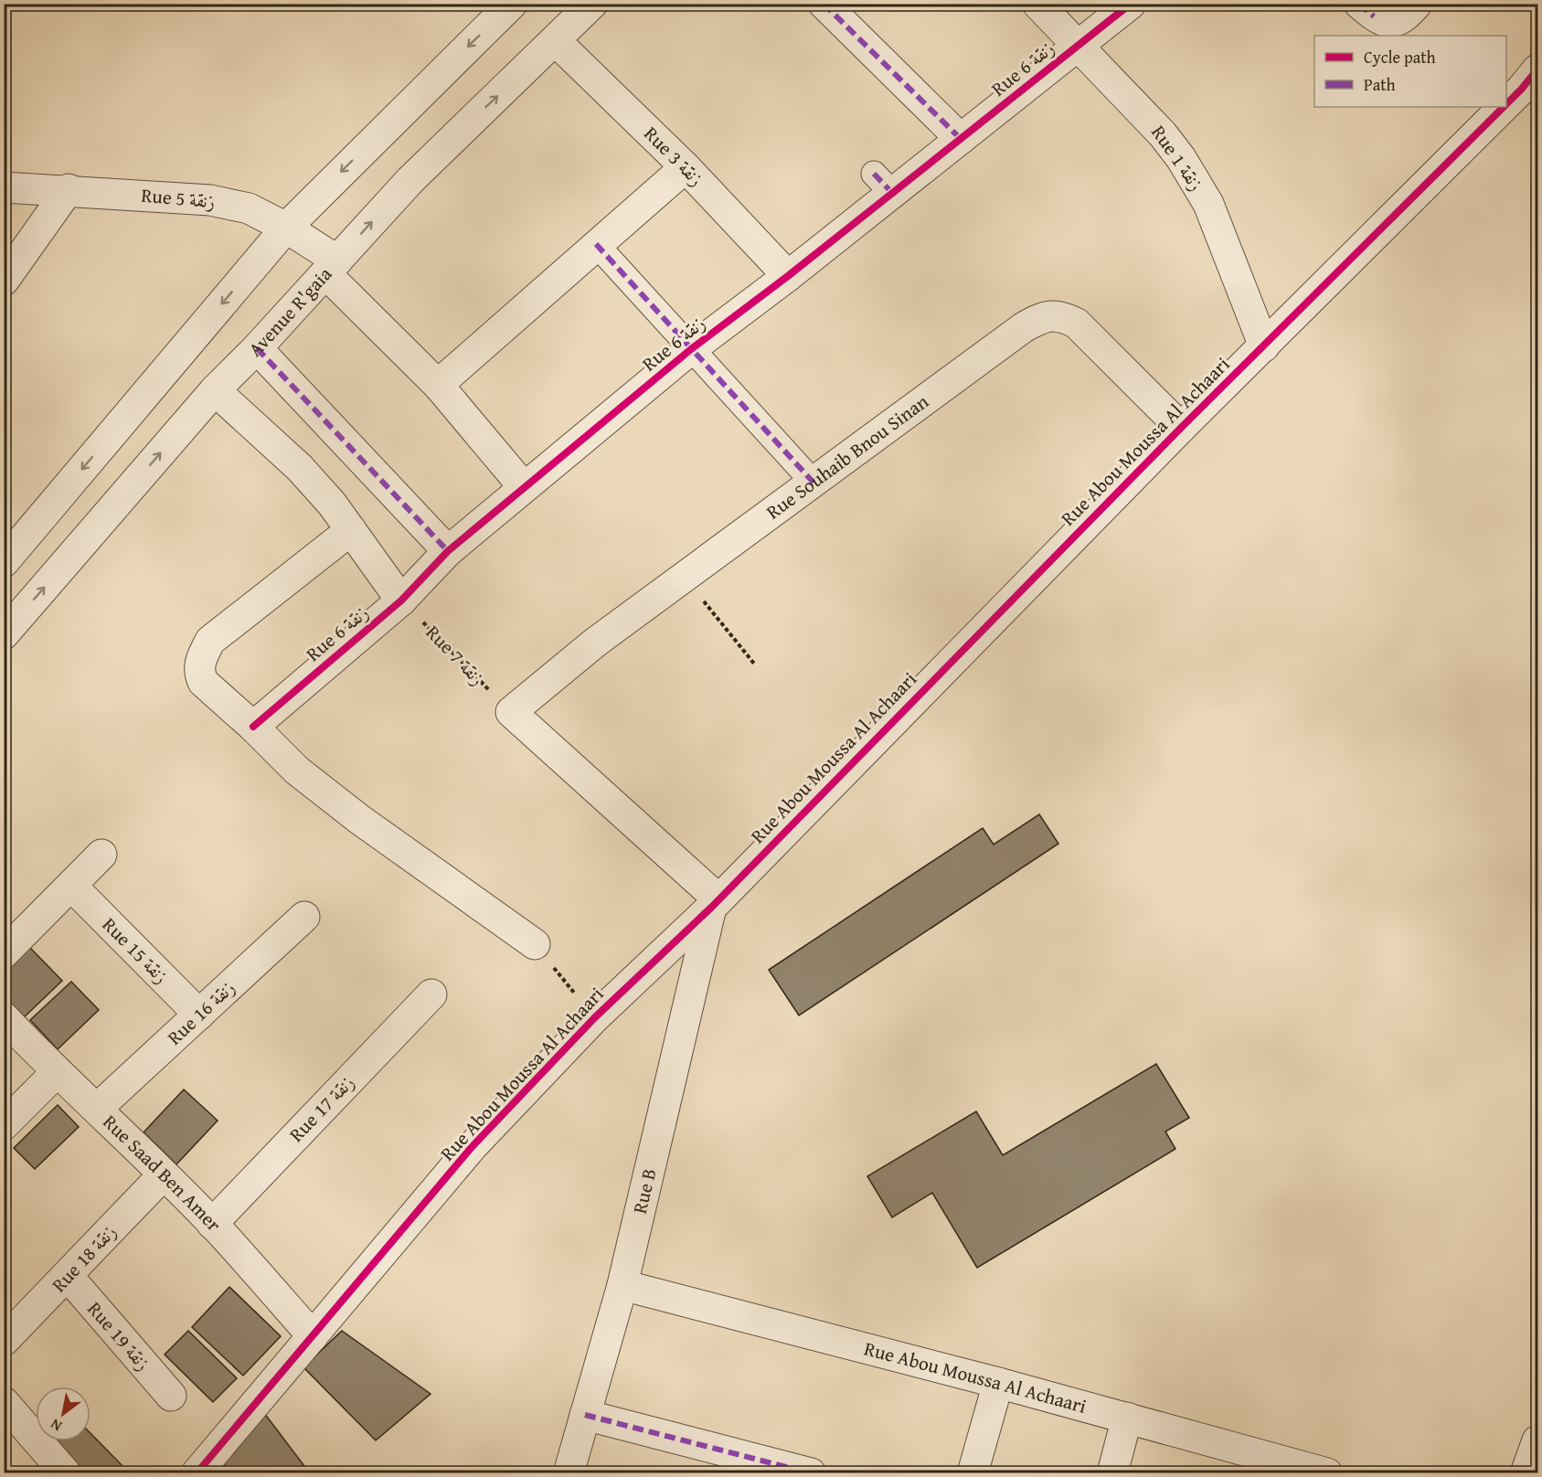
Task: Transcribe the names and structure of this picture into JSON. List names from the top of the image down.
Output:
{
  "streets": {
    "street": [
      "Rue 6 زنقة",
      "Rue 3 زنقة",
      "Rue 1 زنقة",
      "Rue 5 زنقة",
      "Avenue R'gaia",
      "Rue Abou Moussa Al Achaari",
      "Rue Souhaib Bnou Sinan",
      "Rue 15 زنقة",
      "Rue 16 زنقة",
      "Rue 17 زنقة",
      "Rue Saad Ben Amer",
      "Rue B",
      "Rue 18 زنقة",
      "Rue 19 زنقة"
    ],
    "path": ["Rue 7 زنقة"]
  },
  "crossings": [
    ["Rue 6 زنقة", "Rue 3 زنقة"],
    ["Rue 6 زنقة", "Rue 1 زنقة"],
    ["Rue 6 زنقة", "Rue 5 زنقة"],
    ["Rue 6 زنقة", "Rue 7 زنقة"],
    ["Rue 3 زنقة", "Avenue R'gaia"],
    ["Rue 1 زنقة", "Rue Abou Moussa Al Achaari"],
    ["Rue 5 زنقة", "Avenue R'gaia"],
    ["Rue Abou Moussa Al Achaari", "Rue Souhaib Bnou Sinan"],
    ["Rue Abou Moussa Al Achaari", "Rue Saad Ben Amer"],
    ["Rue Abou Moussa Al Achaari", "Rue B"],
    ["Rue Souhaib Bnou Sinan", "Rue 7 زنقة"],
    ["Rue 15 زنقة", "Rue 16 زنقة"],
    ["Rue 16 زنقة", "Rue Saad Ben Amer"],
    ["Rue 17 زنقة", "Rue Saad Ben Amer"],
    ["Rue Saad Ben Amer", "Rue 18 زنقة"],
    ["Rue 18 زنقة", "Rue 19 زنقة"]
  ],
  "legend": ["Cycle path", "Path"],
  "north": "bottom left"
}
